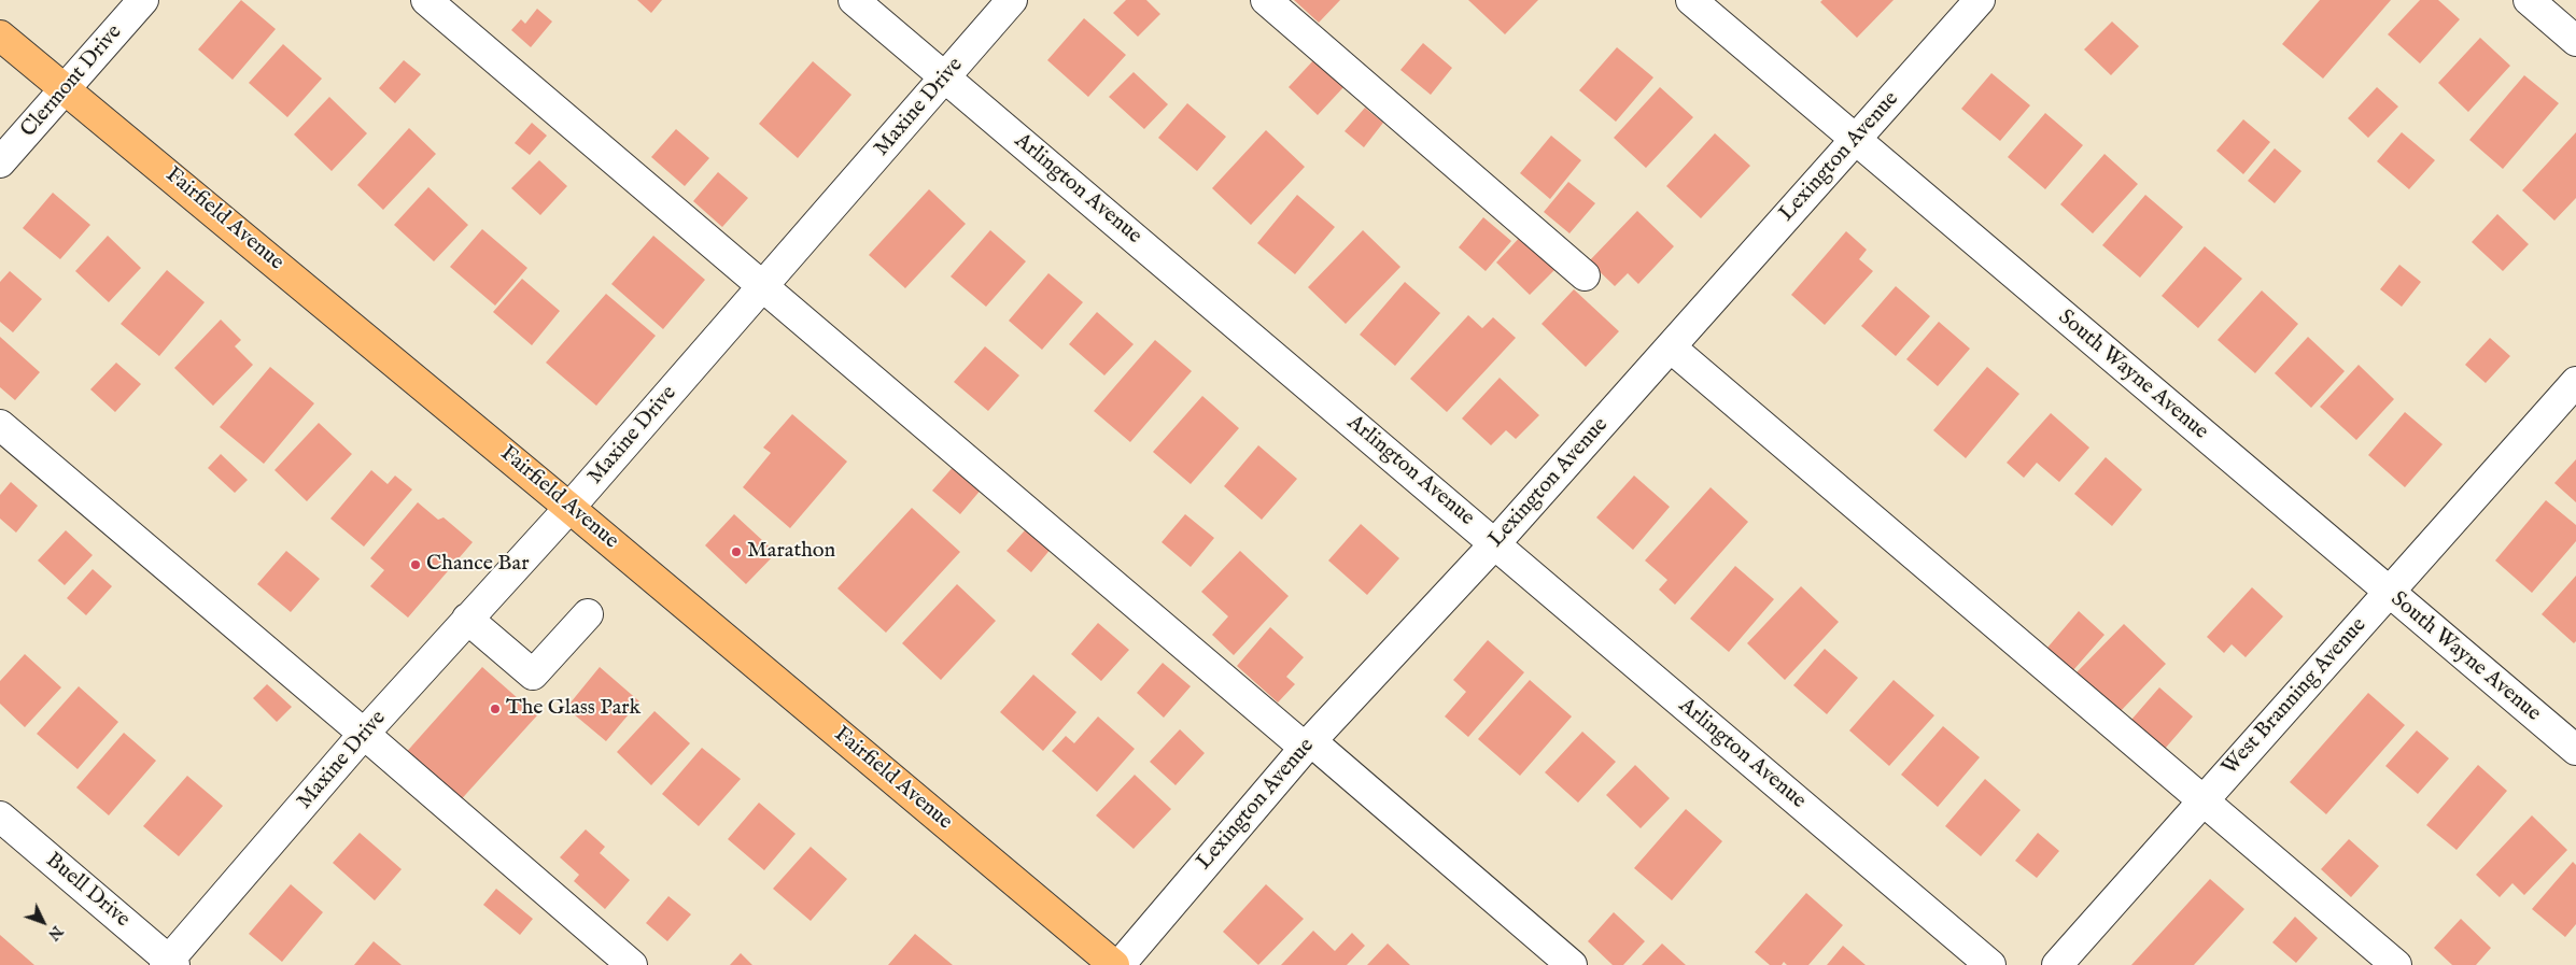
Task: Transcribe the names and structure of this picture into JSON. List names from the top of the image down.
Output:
{
  "streets": {
    "main road": ["Fairfield Avenue"],
    "street": [
      "Clermont Drive",
      "Maxine Drive",
      "Lexington Avenue",
      "Arlington Avenue",
      "South Wayne Avenue",
      "West Branning Avenue",
      "Buell Drive"
    ]
  },
  "crossings": [
    ["Clermont Drive", "Fairfield Avenue"],
    ["Maxine Drive", "Arlington Avenue"],
    ["Maxine Drive", "Fairfield Avenue"],
    ["Maxine Drive", "Buell Drive"],
    ["Lexington Avenue", "Arlington Avenue"],
    ["Lexington Avenue", "South Wayne Avenue"],
    ["South Wayne Avenue", "West Branning Avenue"]
  ],
  "places": ["Marathon", "Chance Bar", "The Glass Park"],
  "north": "bottom right"
}
